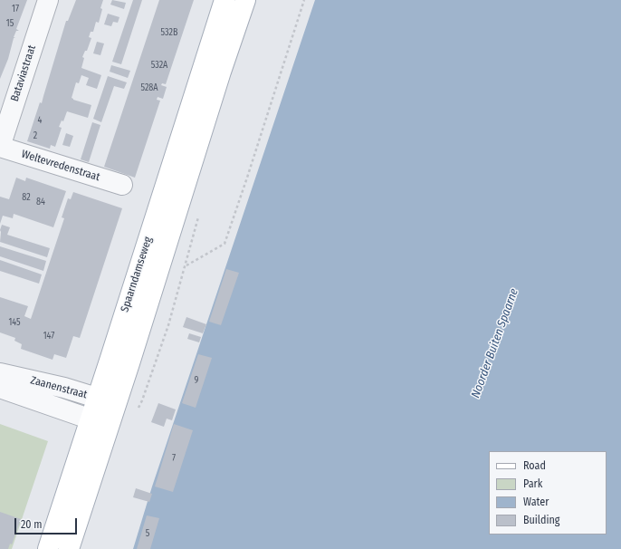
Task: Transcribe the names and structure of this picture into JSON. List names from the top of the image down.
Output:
{
  "streets": {
    "main road": ["Spaarndamseweg"],
    "street": ["Bataviastraat", "Weltevredenstraat", "Zaanenstraat"]
  },
  "crossings": [
    ["Bataviastraat", "Weltevredenstraat"],
    ["Spaarndamseweg", "Zaanenstraat"]
  ],
  "water": ["Noorder Buiten Spaarne"],
  "house_numbers": [
    "17",
    "15",
    "532B",
    "532A",
    "528A",
    "4",
    "2",
    "82",
    "84",
    "145",
    "147",
    "9",
    "7",
    "5"
  ],
  "legend": [
    "Road",
    "Park",
    "Water",
    "Building"
  ],
  "scale_bar": "20 m"
}
